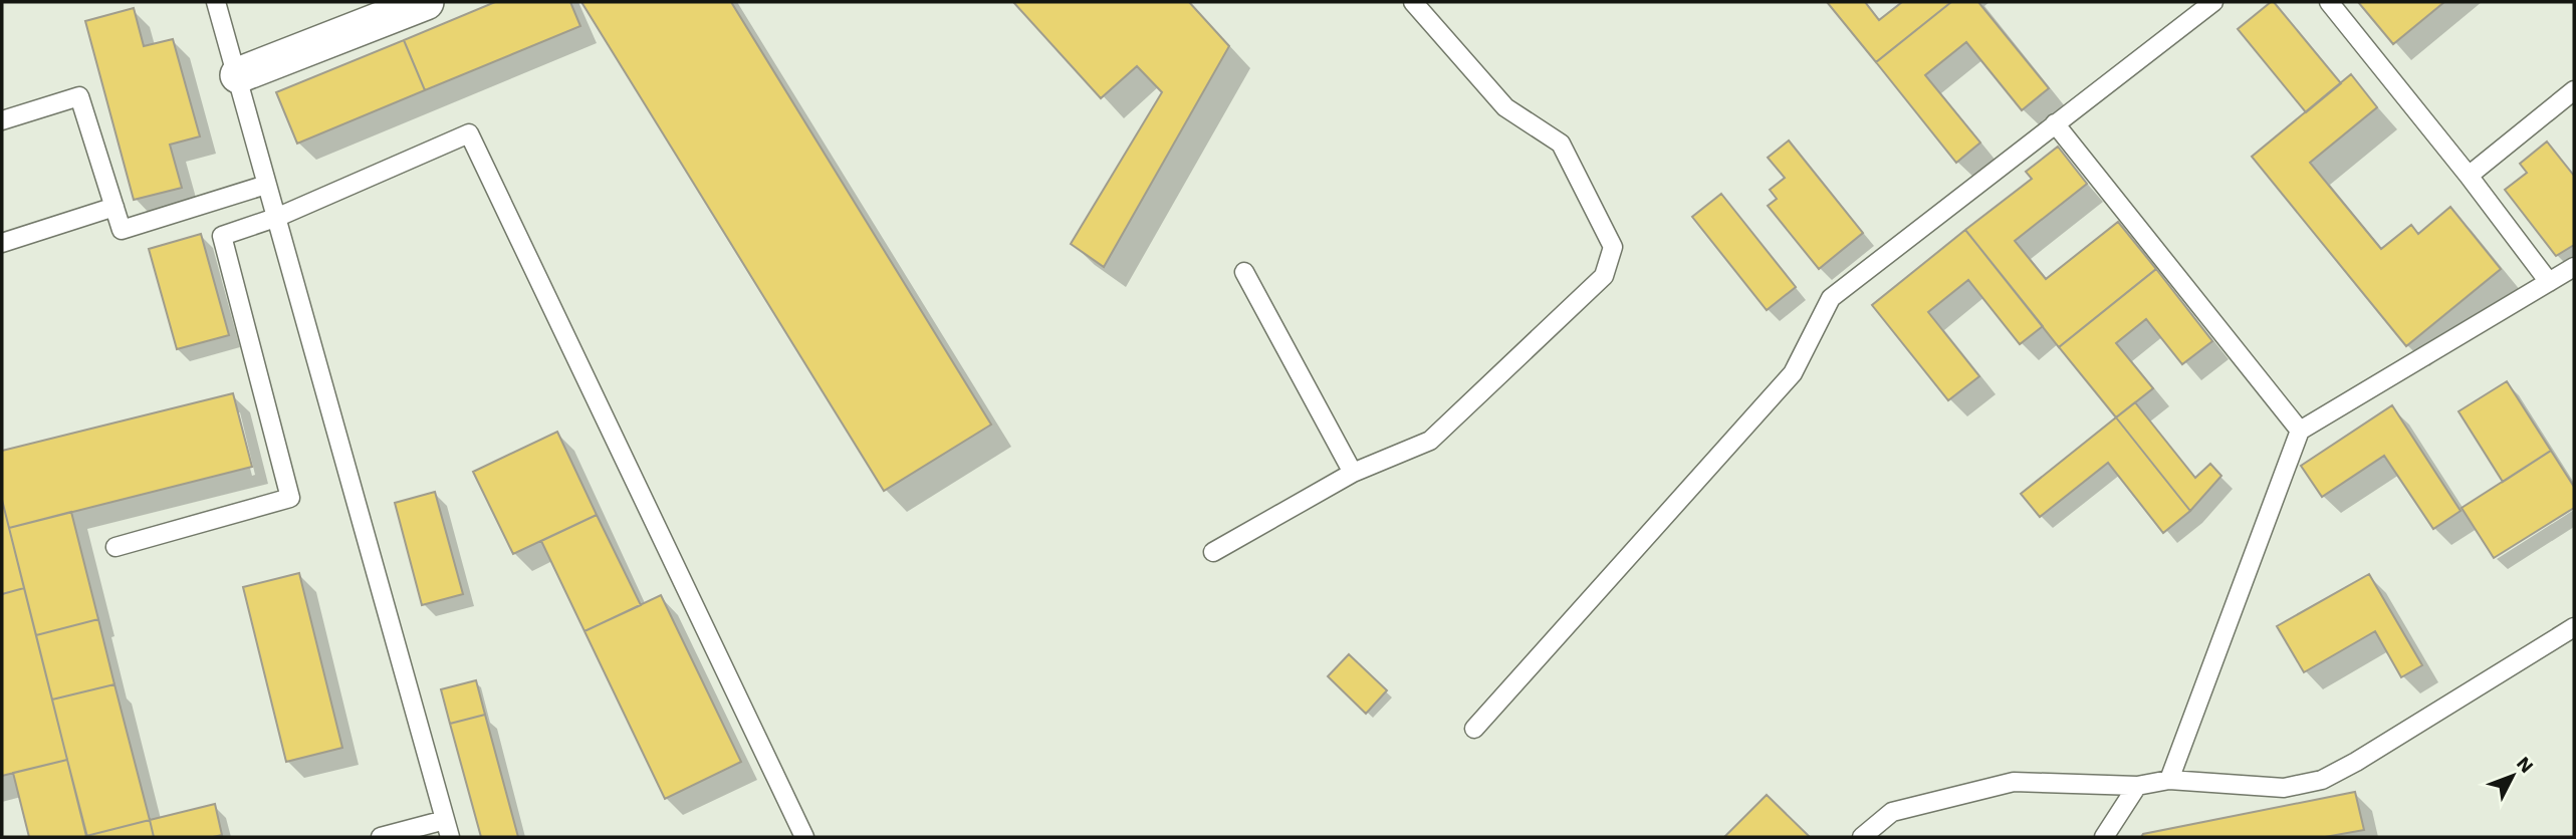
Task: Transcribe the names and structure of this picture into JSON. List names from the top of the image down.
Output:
{
  "north": "top right"
}
